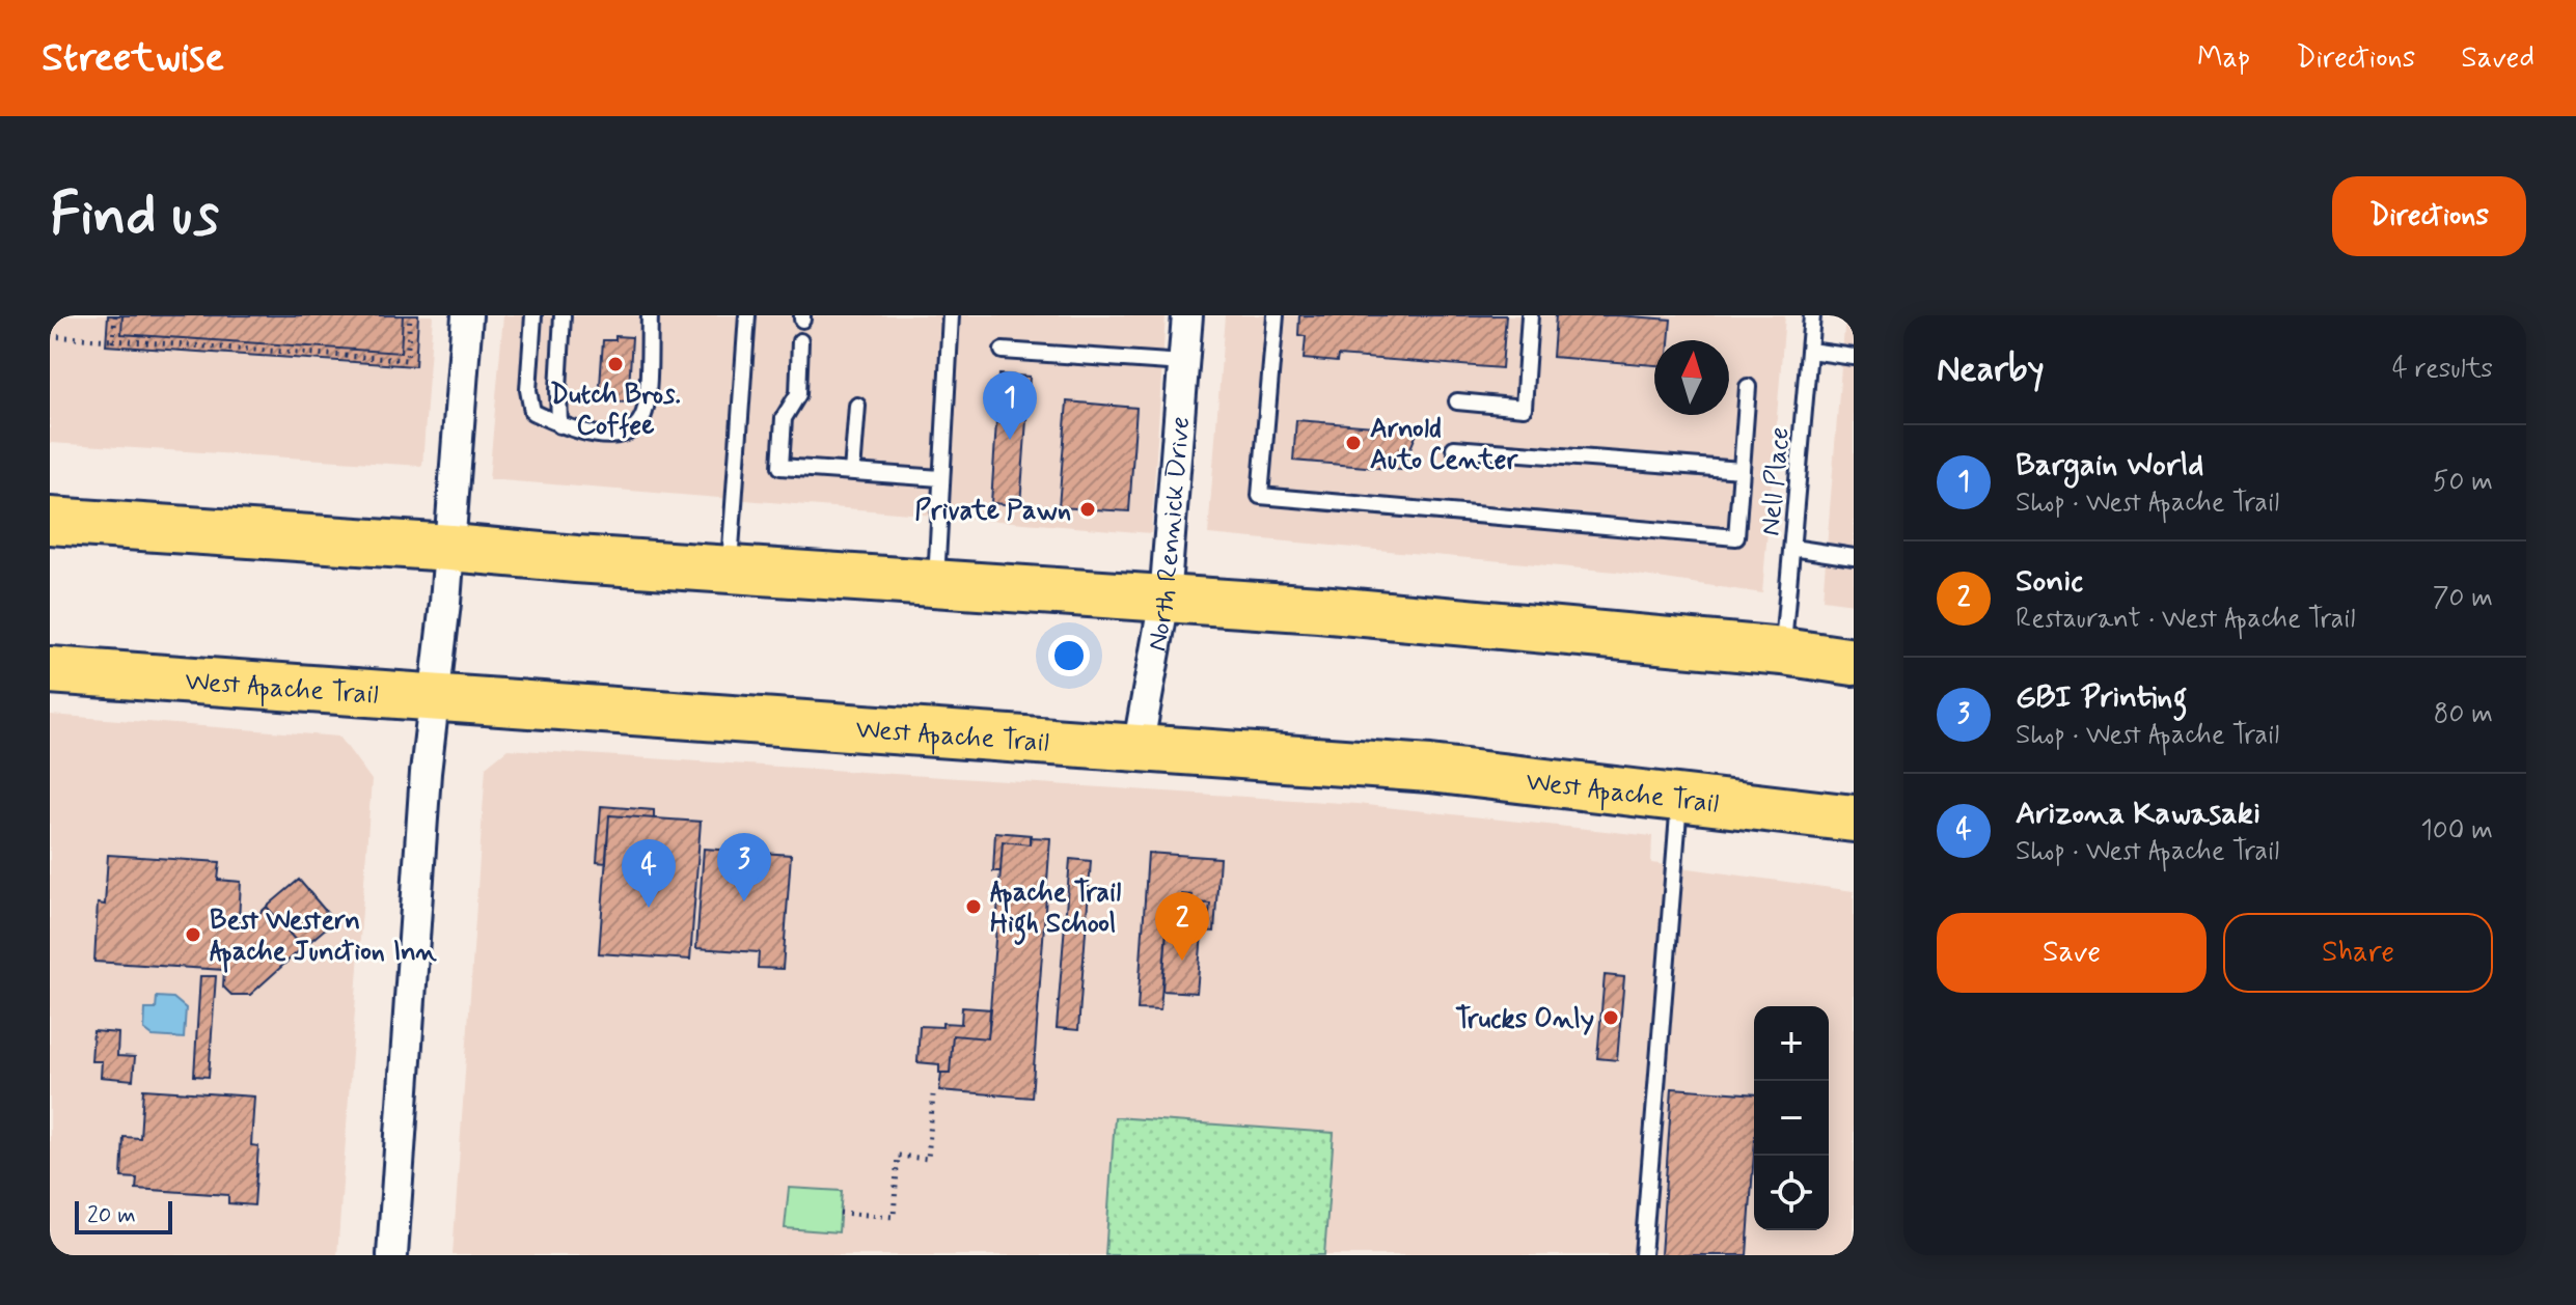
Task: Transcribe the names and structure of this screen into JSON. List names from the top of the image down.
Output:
{
  "streets": {
    "main road": ["West Apache Trail"],
    "street": ["North Rennick Drive"],
    "lane": ["Nell Place"]
  },
  "crossings": [
    ["North Rennick Drive", "West Apache Trail"]
  ],
  "places": [
    "Dutch Bros. Coffee",
    "Arnold Auto Center",
    "Private Pawn",
    "Apache Trail High School",
    "Best Western Apache Junction Inn",
    "Trucks Only"
  ],
  "scale_bar": "20 m",
  "north": "top",
  "page": {
    "header": "Streetwise",
    "nav": ["Map", "Directions", "Saved"],
    "buttons": [
      "Directions",
      ["Save", "Share"]
    ],
    "title": "Find us",
    "heading": ["Nearby", "4 results"],
    "pins": [
      "1",
      "3",
      "4",
      "2"
    ],
    "list": [
      {
        "mark": "1",
        "name": "Bargain World",
        "note": "Shop · West Apache Trail",
        "value": "50 m"
      },
      {
        "mark": "2",
        "name": "Sonic",
        "note": "Restaurant · West Apache Trail",
        "value": "70 m"
      },
      {
        "mark": "3",
        "name": "GBI Printing",
        "note": "Shop · West Apache Trail",
        "value": "80 m"
      },
      {
        "mark": "4",
        "name": "Arizona Kawasaki",
        "note": "Shop · West Apache Trail",
        "value": "100 m"
      }
    ],
    "map_buttons": ["+", "−"],
    "scale": "20 m"
  }
}
